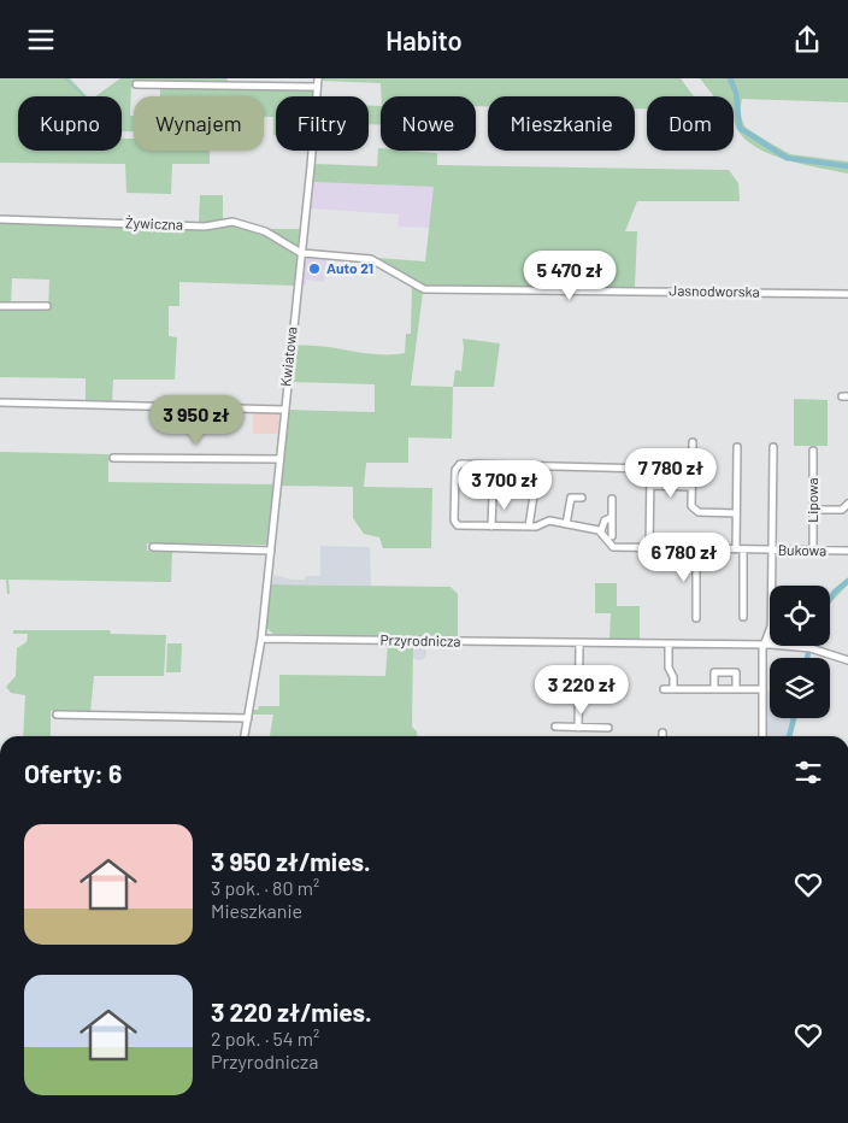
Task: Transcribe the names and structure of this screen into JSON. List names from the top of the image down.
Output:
{
  "streets": {
    "street": [
      "Żywiczna",
      "Jasnodworska",
      "Kwiatowa",
      "Lipowa",
      "Bukowa",
      "Przyrodnicza"
    ]
  },
  "crossings": [
    ["Żywiczna", "Jasnodworska"],
    ["Żywiczna", "Kwiatowa"],
    ["Jasnodworska", "Kwiatowa"],
    ["Kwiatowa", "Przyrodnicza"],
    ["Lipowa", "Bukowa"]
  ],
  "places": ["Auto 21"],
  "page": {
    "header": "Habito",
    "chip": [
      "Kupno",
      "Wynajem",
      "Filtry",
      "Nowe",
      "Mieszkanie",
      "Dom"
    ],
    "price": [
      "5 470 zł",
      "3 950 zł",
      "7 780 zł",
      "3 700 zł",
      "6 780 zł",
      "3 220 zł"
    ],
    "heading": "Oferty: 6",
    "list": [
      {
        "name": "3 950 zł/mies.",
        "note": "3 pok. · 80 m² · Mieszkanie"
      },
      {
        "name": "3 220 zł/mies.",
        "note": "2 pok. · 54 m² · Przyrodnicza"
      }
    ]
  }
}
